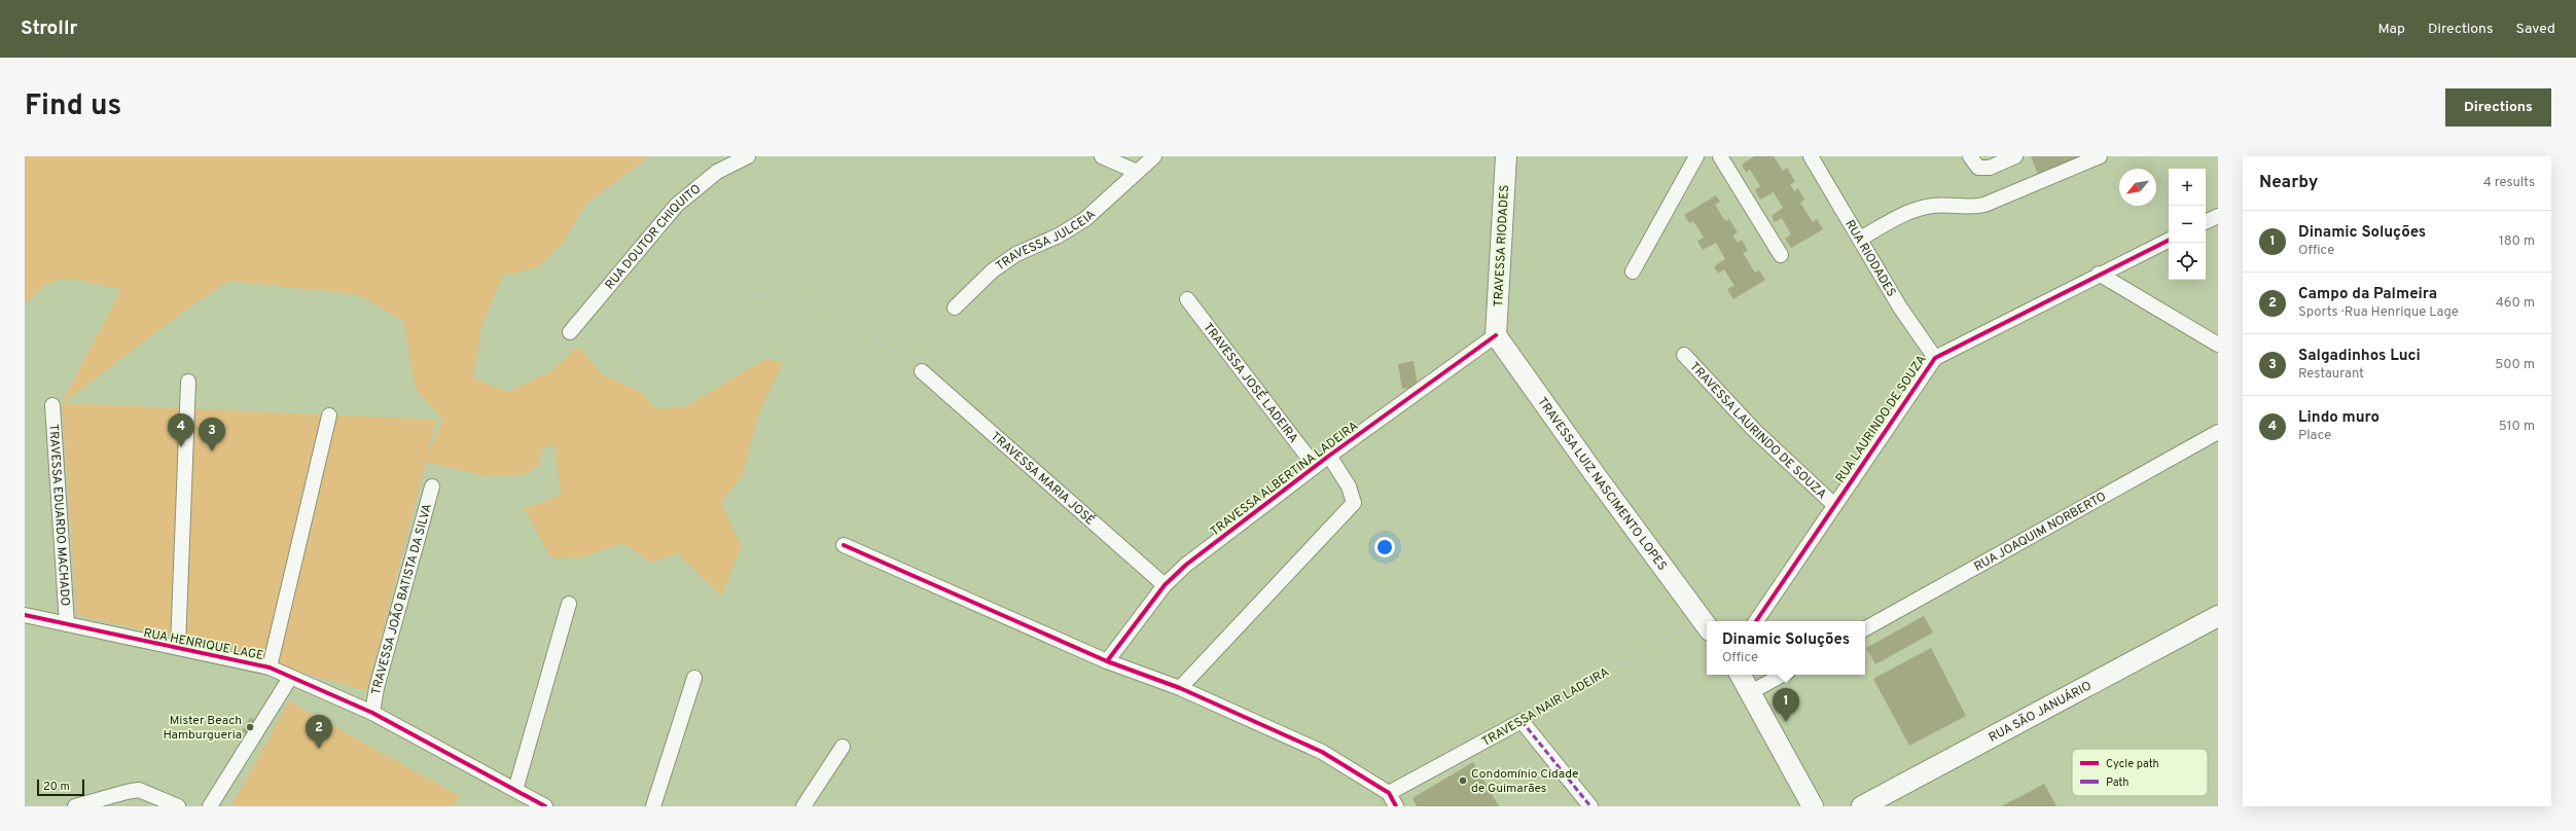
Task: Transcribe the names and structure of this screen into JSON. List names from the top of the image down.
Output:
{
  "streets": {
    "street": [
      "RUA DOUTOR CHIQUITO",
      "TRAVESSA JULCEIA",
      "TRAVESSA RIODADES",
      "RUA RIODADES",
      "TRAVESSA JOSÉ LADEIRA",
      "RUA LAURINDO DE SOUZA",
      "TRAVESSA LAURINDO DE SOUZA",
      "TRAVESSA MARIA JOSÉ",
      "TRAVESSA ALBERTINA LADEIRA",
      "TRAVESSA LUIZ NASCIMENTO LOPES",
      "TRAVESSA EDUARDO MACHADO",
      "RUA JOAQUIM NORBERTO",
      "TRAVESSA JOÃO BATISTA DA SILVA",
      "RUA HENRIQUE LAGE",
      "TRAVESSA NAIR LADEIRA",
      "RUA SÃO JANUÁRIO"
    ]
  },
  "crossings": [
    ["TRAVESSA RIODADES", "TRAVESSA ALBERTINA LADEIRA"],
    ["TRAVESSA RIODADES", "TRAVESSA LUIZ NASCIMENTO LOPES"],
    ["RUA RIODADES", "RUA LAURINDO DE SOUZA"],
    ["TRAVESSA JOSÉ LADEIRA", "TRAVESSA ALBERTINA LADEIRA"],
    ["RUA LAURINDO DE SOUZA", "TRAVESSA LAURINDO DE SOUZA"],
    ["TRAVESSA MARIA JOSÉ", "TRAVESSA ALBERTINA LADEIRA"],
    ["TRAVESSA ALBERTINA LADEIRA", "TRAVESSA LUIZ NASCIMENTO LOPES"],
    ["TRAVESSA LUIZ NASCIMENTO LOPES", "TRAVESSA NAIR LADEIRA"],
    ["TRAVESSA EDUARDO MACHADO", "RUA HENRIQUE LAGE"],
    ["TRAVESSA JOÃO BATISTA DA SILVA", "RUA HENRIQUE LAGE"]
  ],
  "places": ["Mister Beach Hamburgueria", "Condomínio Cidade de Guimarães"],
  "legend": ["Cycle path", "Path"],
  "scale_bar": "20 m",
  "north": "bottom left",
  "page": {
    "header": "Strollr",
    "nav": ["Map", "Directions", "Saved"],
    "title": "Find us",
    "buttons": "Directions",
    "heading": ["Nearby", "4 results"],
    "map_buttons": ["+", "−"],
    "list": [
      {
        "mark": "1",
        "name": "Dinamic Soluções",
        "note": "Office",
        "value": "180 m"
      },
      {
        "mark": "2",
        "name": "Campo da Palmeira",
        "note": "Sports · Rua Henrique Lage",
        "value": "460 m"
      },
      {
        "mark": "3",
        "name": "Salgadinhos Luci",
        "note": "Restaurant",
        "value": "500 m"
      },
      {
        "mark": "4",
        "name": "Lindo muro",
        "note": "Place",
        "value": "510 m"
      }
    ],
    "pins": [
      "4",
      "3",
      "1",
      "2"
    ],
    "popup": ["Dinamic Soluções", "Office"],
    "scale": "20 m"
  }
}
